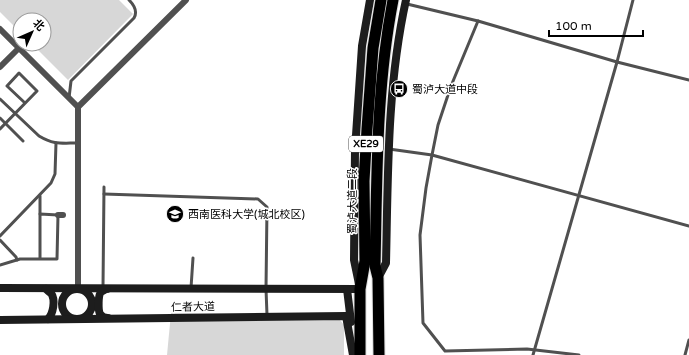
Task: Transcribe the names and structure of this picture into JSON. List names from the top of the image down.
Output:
{
  "streets": {
    "highway": ["XE29", "蜀泸大道二段"],
    "street": ["仁者大道"]
  },
  "crossings": [
    ["蜀泸大道二段", "仁者大道"]
  ],
  "places": {
    "bus stop": ["蜀泸大道中段"],
    "school or university": ["西南医科大学(城北校区)"]
  },
  "scale_bar": "100 m",
  "north": "top right"
}
